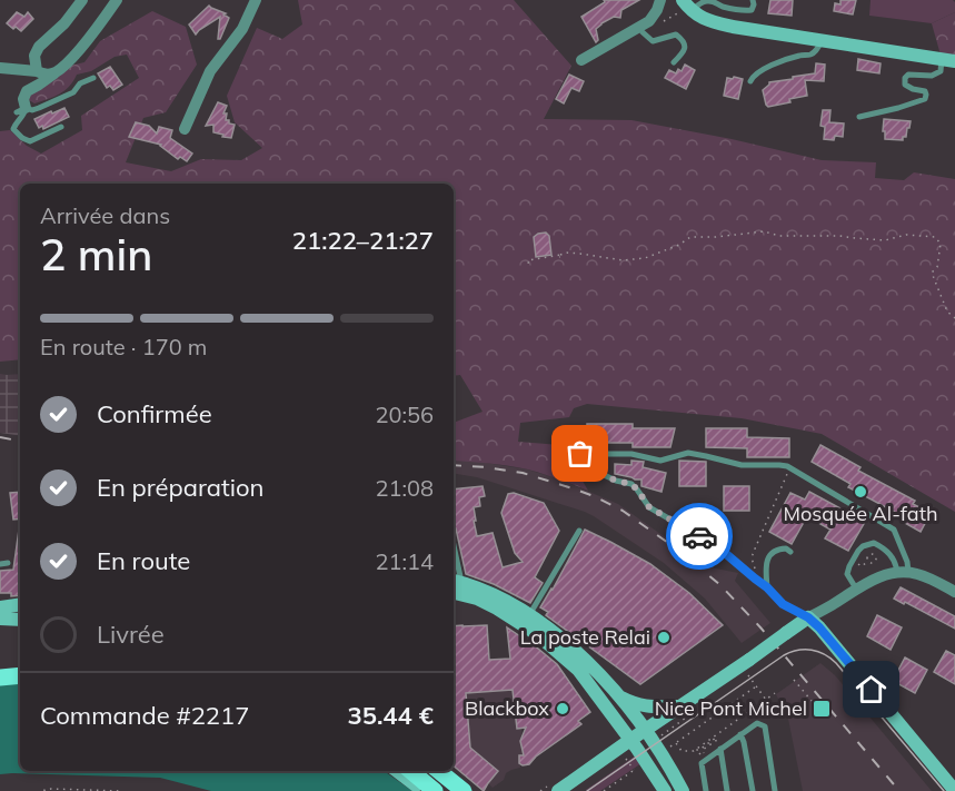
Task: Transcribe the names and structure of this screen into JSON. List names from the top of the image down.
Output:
{
  "places": {
    "other": ["Mosquée Al-fath", "La poste Relai", "Blackbox"],
    "transit": ["Nice Pont Michel"]
  },
  "page": {
    "heading": ["2 min", "Arrivée dans", "21:22–21:27"],
    "panel": ["Commande #2217", "35.44 €"],
    "bar": "En route · 170 m",
    "list": [
      ["Confirmée", "20:56"],
      ["En préparation", "21:08"],
      ["En route", "21:14"],
      "Livrée"
    ]
  }
}
